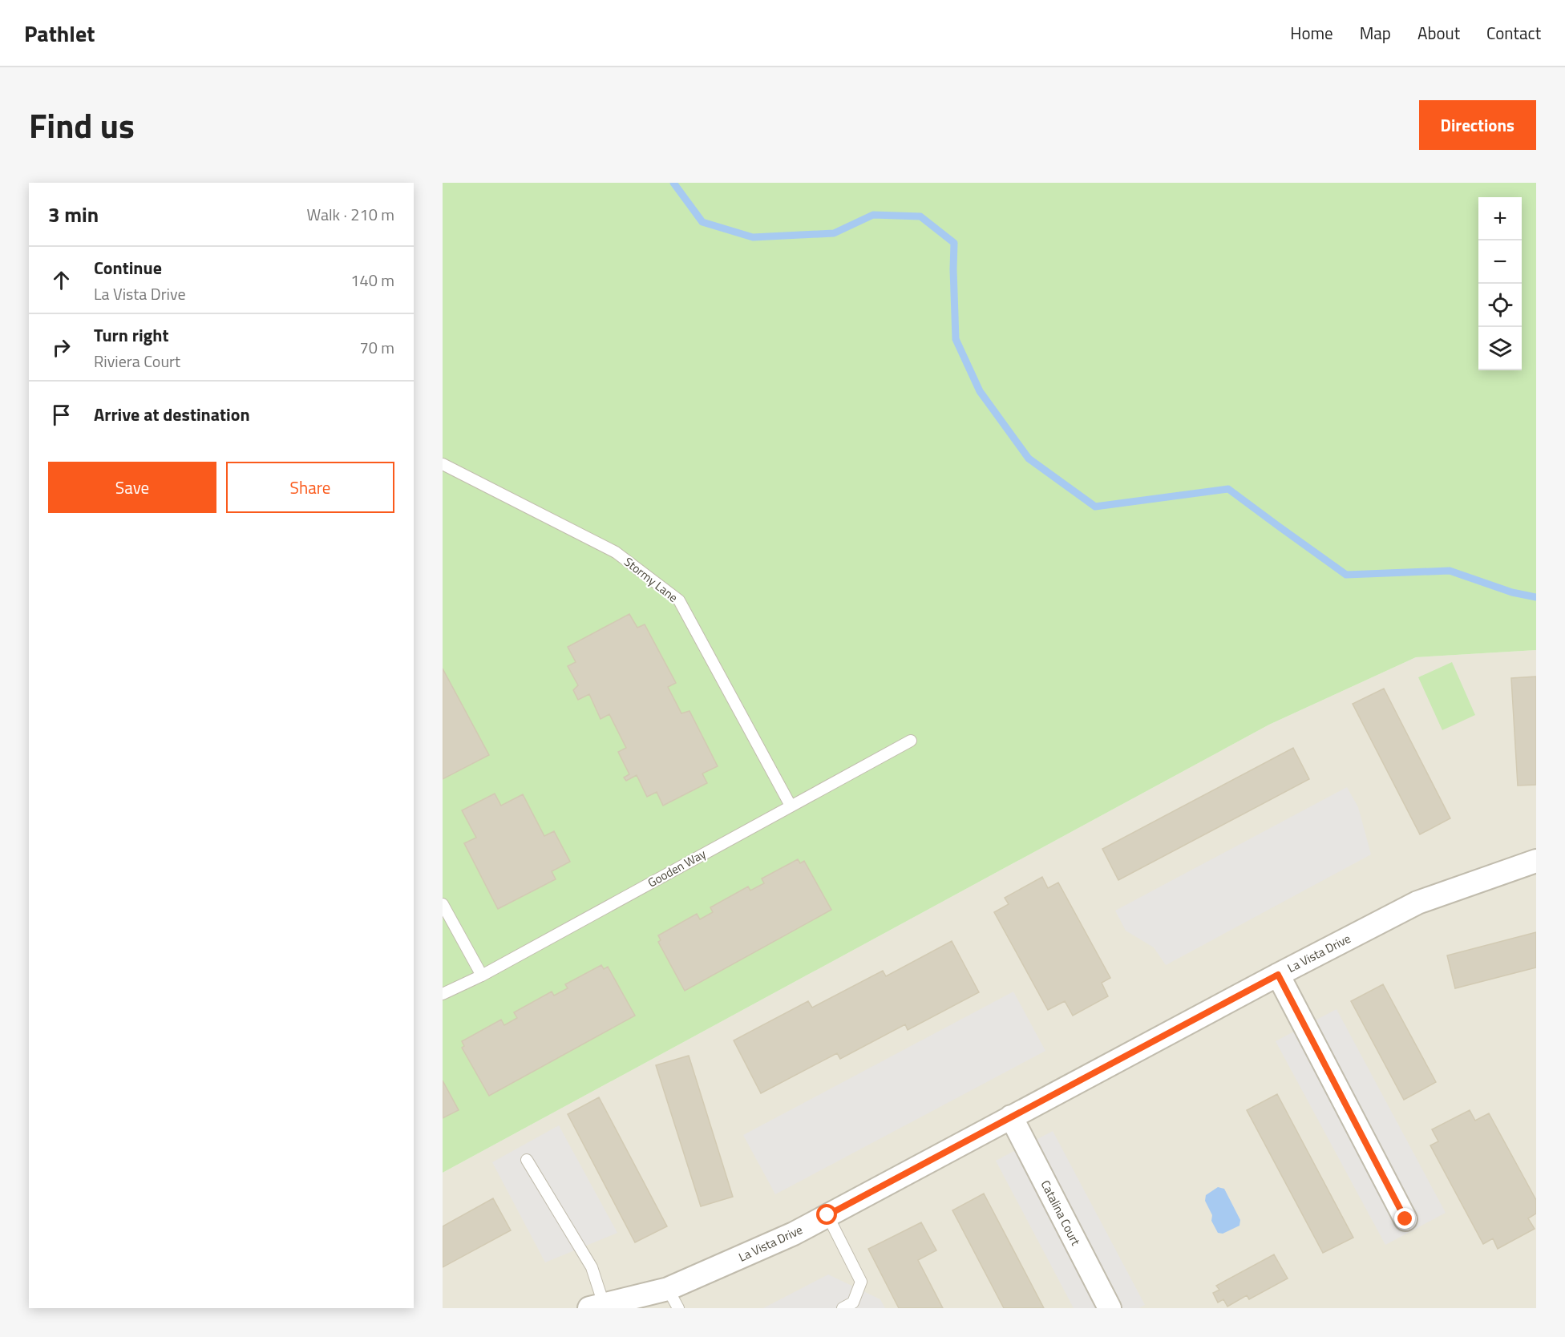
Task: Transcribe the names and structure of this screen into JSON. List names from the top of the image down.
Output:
{
  "streets": {
    "street": ["La Vista Drive", "Catalina Court"],
    "lane": ["Stormy Lane", "Gooden Way"]
  },
  "crossings": [
    ["Stormy Lane", "Gooden Way"],
    ["La Vista Drive", "Catalina Court"]
  ],
  "page": {
    "header": "Pathlet",
    "nav": [
      "Home",
      "Map",
      "About",
      "Contact"
    ],
    "title": "Find us",
    "buttons": [
      "Directions",
      ["Save", "Share"]
    ],
    "heading": ["3 min", "Walk · 210 m"],
    "map_buttons": ["+", "−"],
    "list": [
      ["Continue", "La Vista Drive", "140 m"],
      ["Turn right", "Riviera Court", "70 m"],
      "Arrive at destination"
    ]
  }
}
